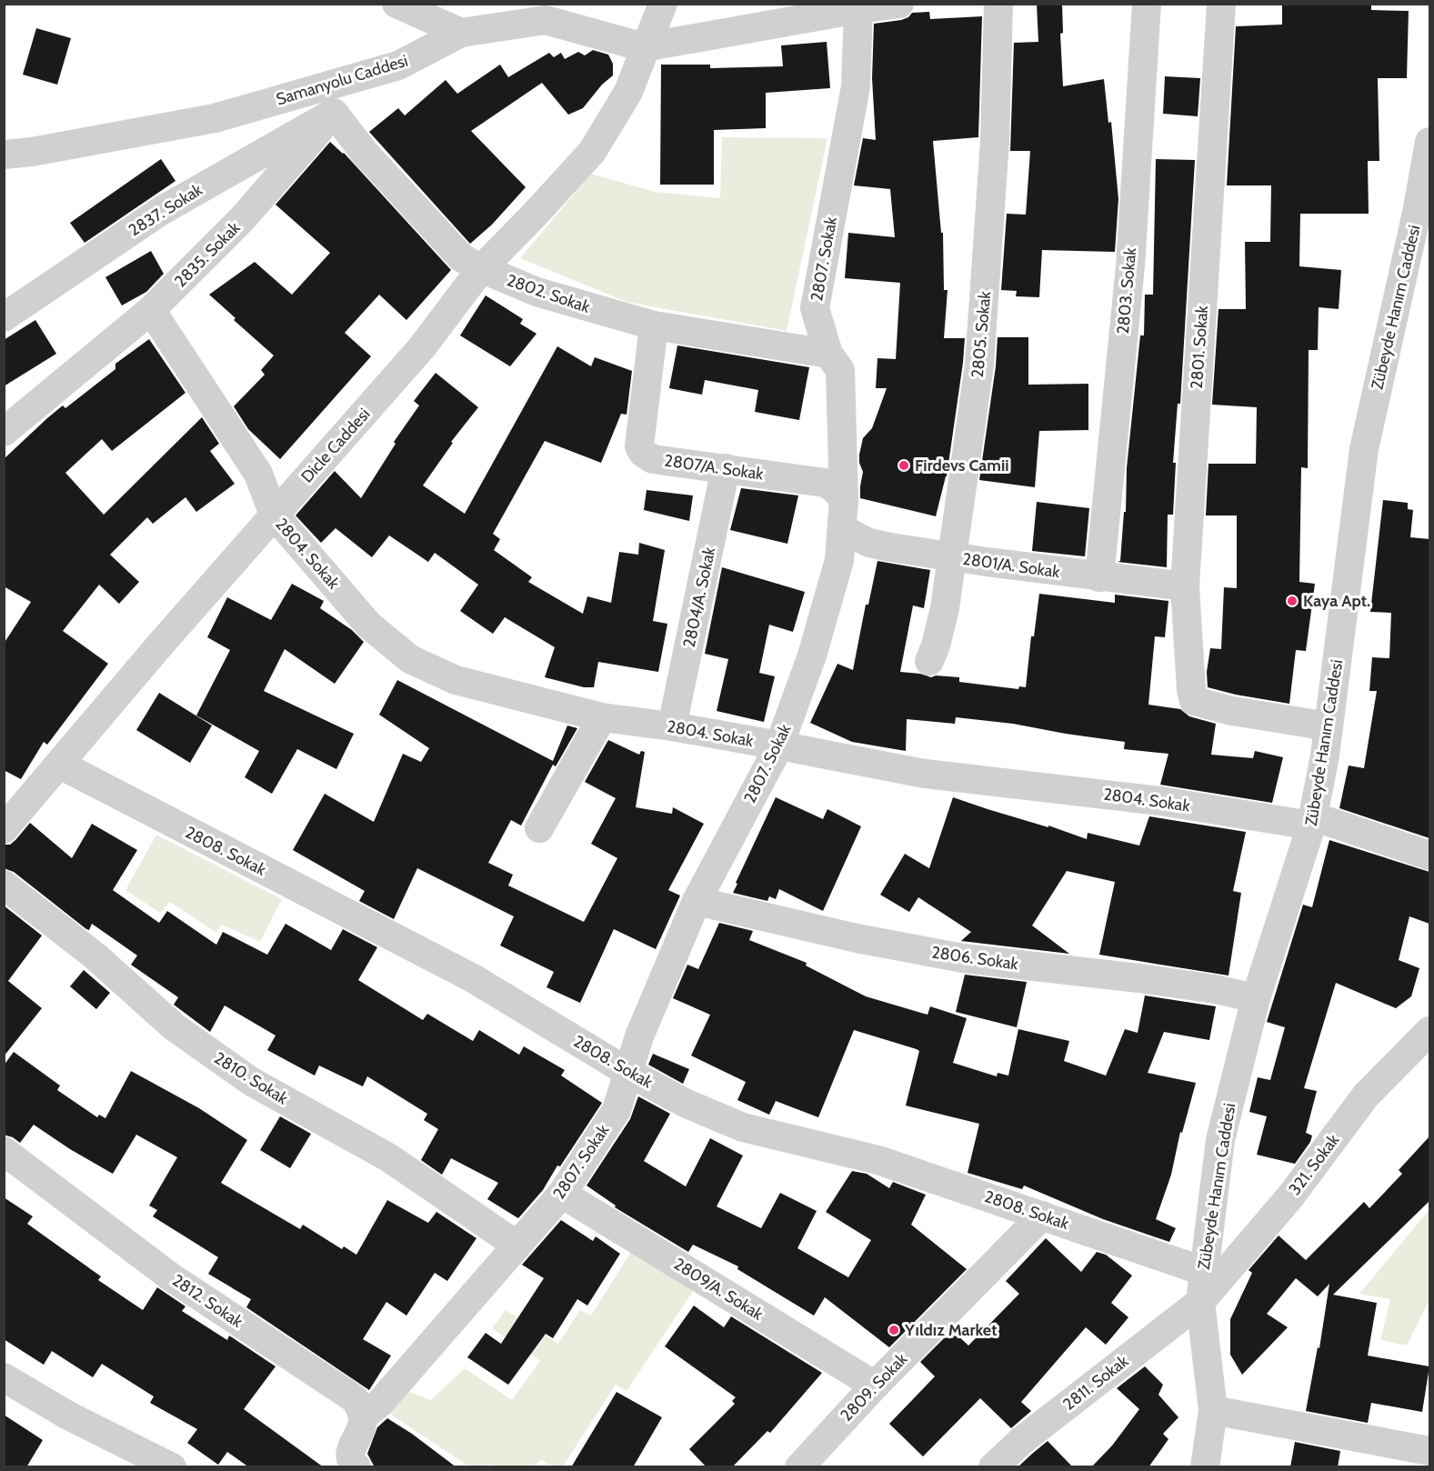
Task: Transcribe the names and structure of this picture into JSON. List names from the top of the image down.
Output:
{
  "streets": {
    "street": [
      "Samanyolu Caddesi",
      "2837. Sokak",
      "2835. Sokak",
      "2807. Sokak",
      "2803. Sokak",
      "2802. Sokak",
      "Zübeyde Hanım Caddesi",
      "2805. Sokak",
      "2801. Sokak",
      "Dicle Caddesi",
      "2807/A. Sokak",
      "2804. Sokak",
      "2801/A. Sokak",
      "2804/A. Sokak",
      "2808. Sokak",
      "2806. Sokak",
      "2810. Sokak",
      "321. Sokak",
      "2809/A. Sokak",
      "2812. Sokak",
      "2811. Sokak",
      "2809. Sokak"
    ]
  },
  "crossings": [
    ["Samanyolu Caddesi", "2835. Sokak"],
    ["Samanyolu Caddesi", "2807. Sokak"],
    ["Samanyolu Caddesi", "Dicle Caddesi"],
    ["2837. Sokak", "2835. Sokak"],
    ["2837. Sokak", "2802. Sokak"],
    ["2835. Sokak", "2802. Sokak"],
    ["2835. Sokak", "2804. Sokak"],
    ["2807. Sokak", "2802. Sokak"],
    ["2807. Sokak", "2807/A. Sokak"],
    ["2807. Sokak", "2804. Sokak"],
    ["2807. Sokak", "2801/A. Sokak"],
    ["2807. Sokak", "2808. Sokak"],
    ["2807. Sokak", "2806. Sokak"],
    ["2807. Sokak", "2810. Sokak"],
    ["2807. Sokak", "2809/A. Sokak"],
    ["2807. Sokak", "2812. Sokak"],
    ["2803. Sokak", "2801/A. Sokak"],
    ["2802. Sokak", "Dicle Caddesi"],
    ["2802. Sokak", "2807/A. Sokak"],
    ["Zübeyde Hanım Caddesi", "2801. Sokak"],
    ["Zübeyde Hanım Caddesi", "2804. Sokak"],
    ["Zübeyde Hanım Caddesi", "2808. Sokak"],
    ["Zübeyde Hanım Caddesi", "2806. Sokak"],
    ["Zübeyde Hanım Caddesi", "321. Sokak"],
    ["Zübeyde Hanım Caddesi", "2811. Sokak"],
    ["2805. Sokak", "2801/A. Sokak"],
    ["2801. Sokak", "2801/A. Sokak"],
    ["Dicle Caddesi", "2804. Sokak"],
    ["Dicle Caddesi", "2808. Sokak"],
    ["2807/A. Sokak", "2804/A. Sokak"],
    ["2804. Sokak", "2804/A. Sokak"],
    ["2808. Sokak", "2809. Sokak"],
    ["321. Sokak", "2811. Sokak"],
    ["2809/A. Sokak", "2809. Sokak"]
  ],
  "places": ["Firdevs Camii", "Kaya Apt.", "Yıldız Market"]
}
